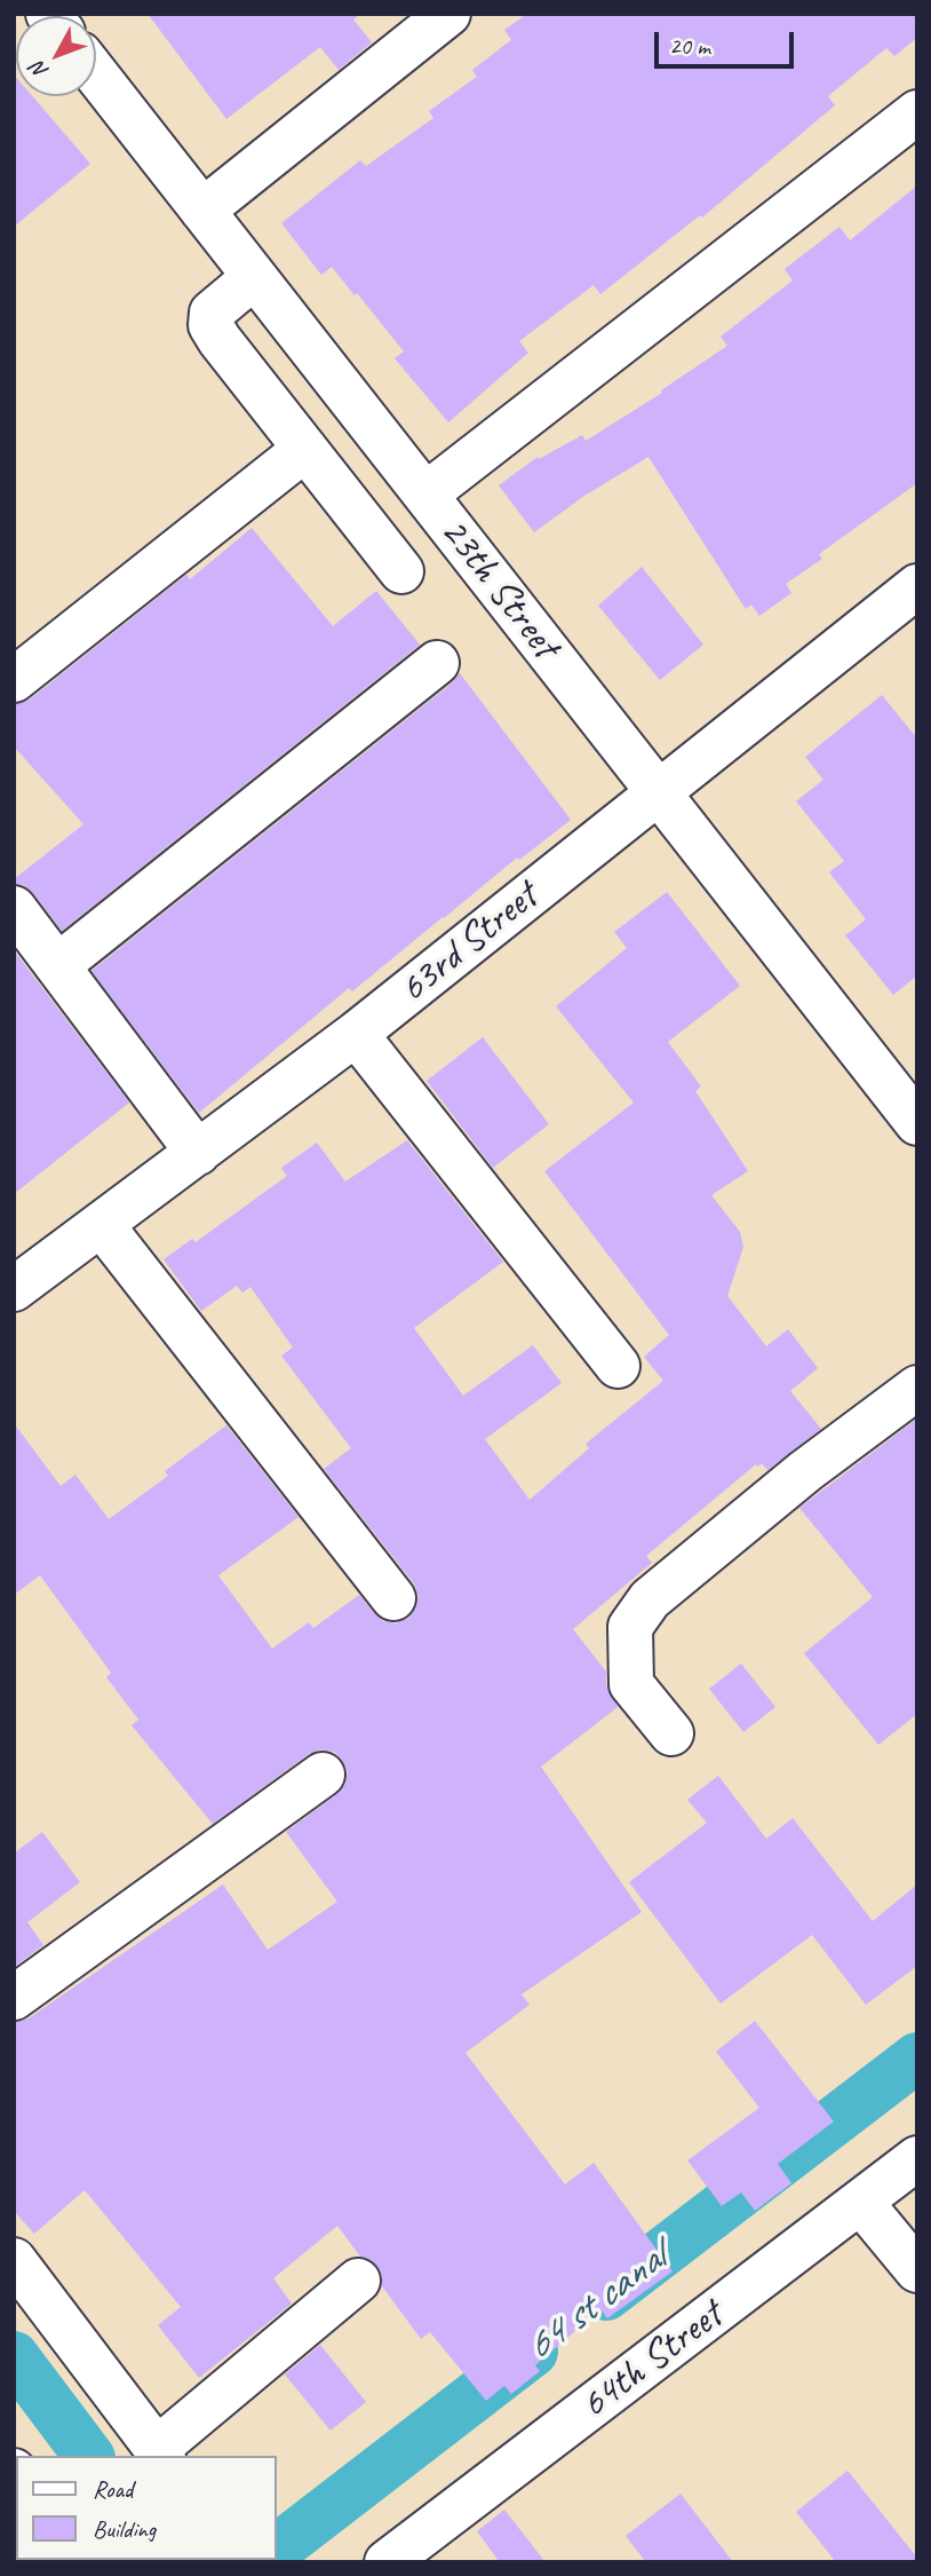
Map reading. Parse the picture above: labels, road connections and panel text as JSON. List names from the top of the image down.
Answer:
{
  "streets": {
    "street": ["23th Street", "63rd Street", "64th Street"]
  },
  "crossings": [
    ["23th Street", "63rd Street"]
  ],
  "water": ["64 st canal"],
  "legend": ["Road", "Building"],
  "scale_bar": "20 m",
  "north": "bottom left"
}
